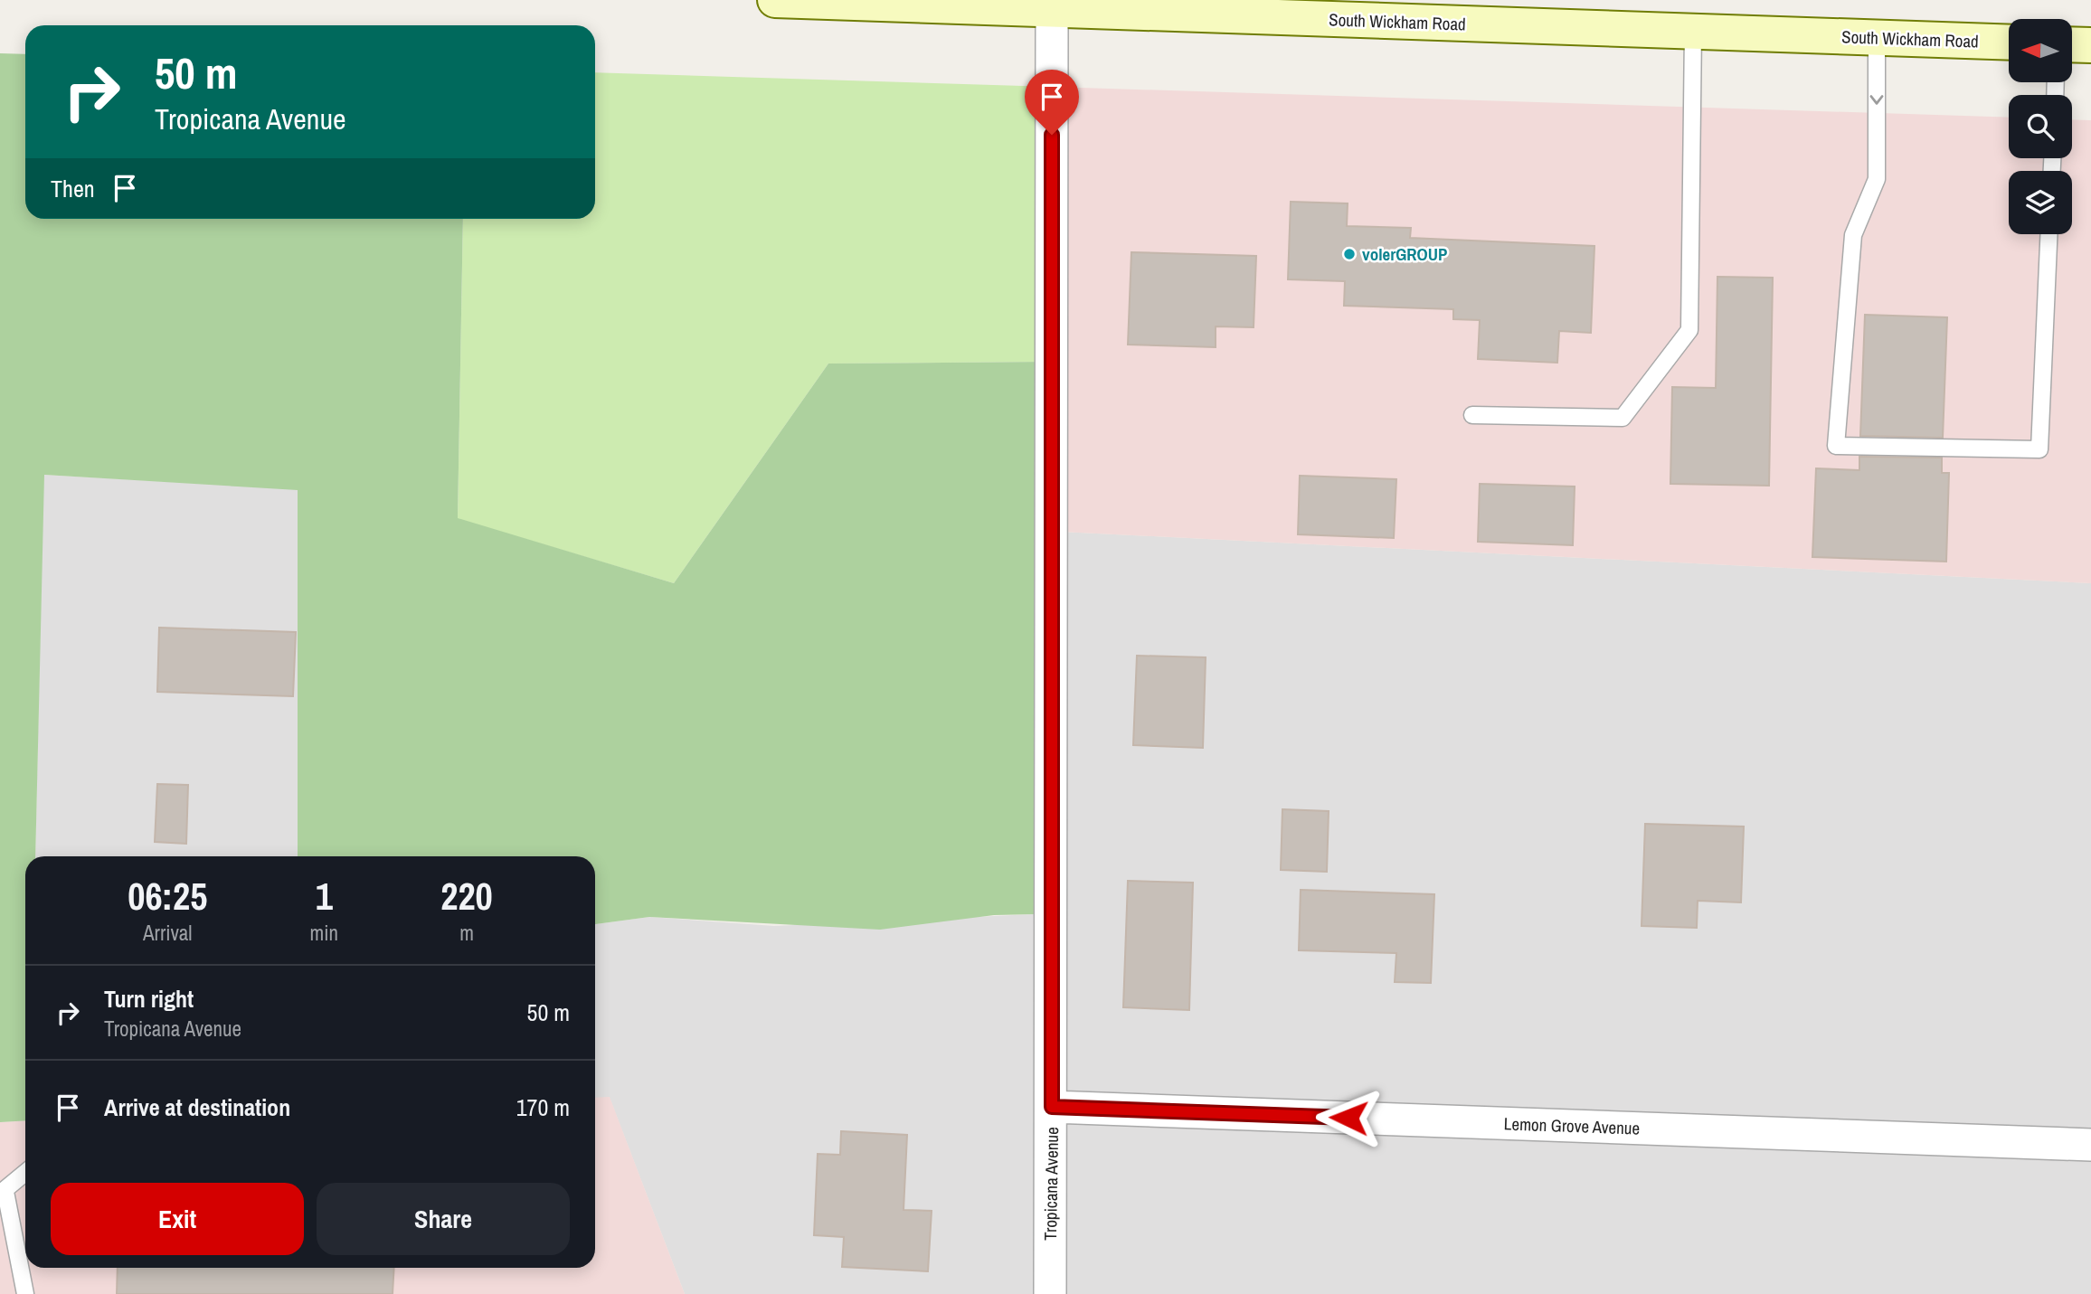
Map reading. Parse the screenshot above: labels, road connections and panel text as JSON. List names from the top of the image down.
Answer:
{
  "streets": {
    "main road": ["South Wickham Road"],
    "street": ["Lemon Grove Avenue", "Tropicana Avenue"]
  },
  "crossings": [
    ["South Wickham Road", "Tropicana Avenue"],
    ["Lemon Grove Avenue", "Tropicana Avenue"]
  ],
  "places": ["volerGROUP"],
  "north": "left",
  "page": {
    "turn": ["50 m", "Tropicana Avenue"],
    "then": "Then",
    "eta": [
      "06:25",
      "Arrival",
      "1",
      "min",
      "220",
      "m"
    ],
    "list": [
      {
        "name": "Turn right",
        "note": "Tropicana Avenue",
        "value": "50 m"
      },
      {
        "name": "Arrive at destination",
        "value": "170 m"
      }
    ],
    "buttons": ["Exit", "Share"]
  }
}
